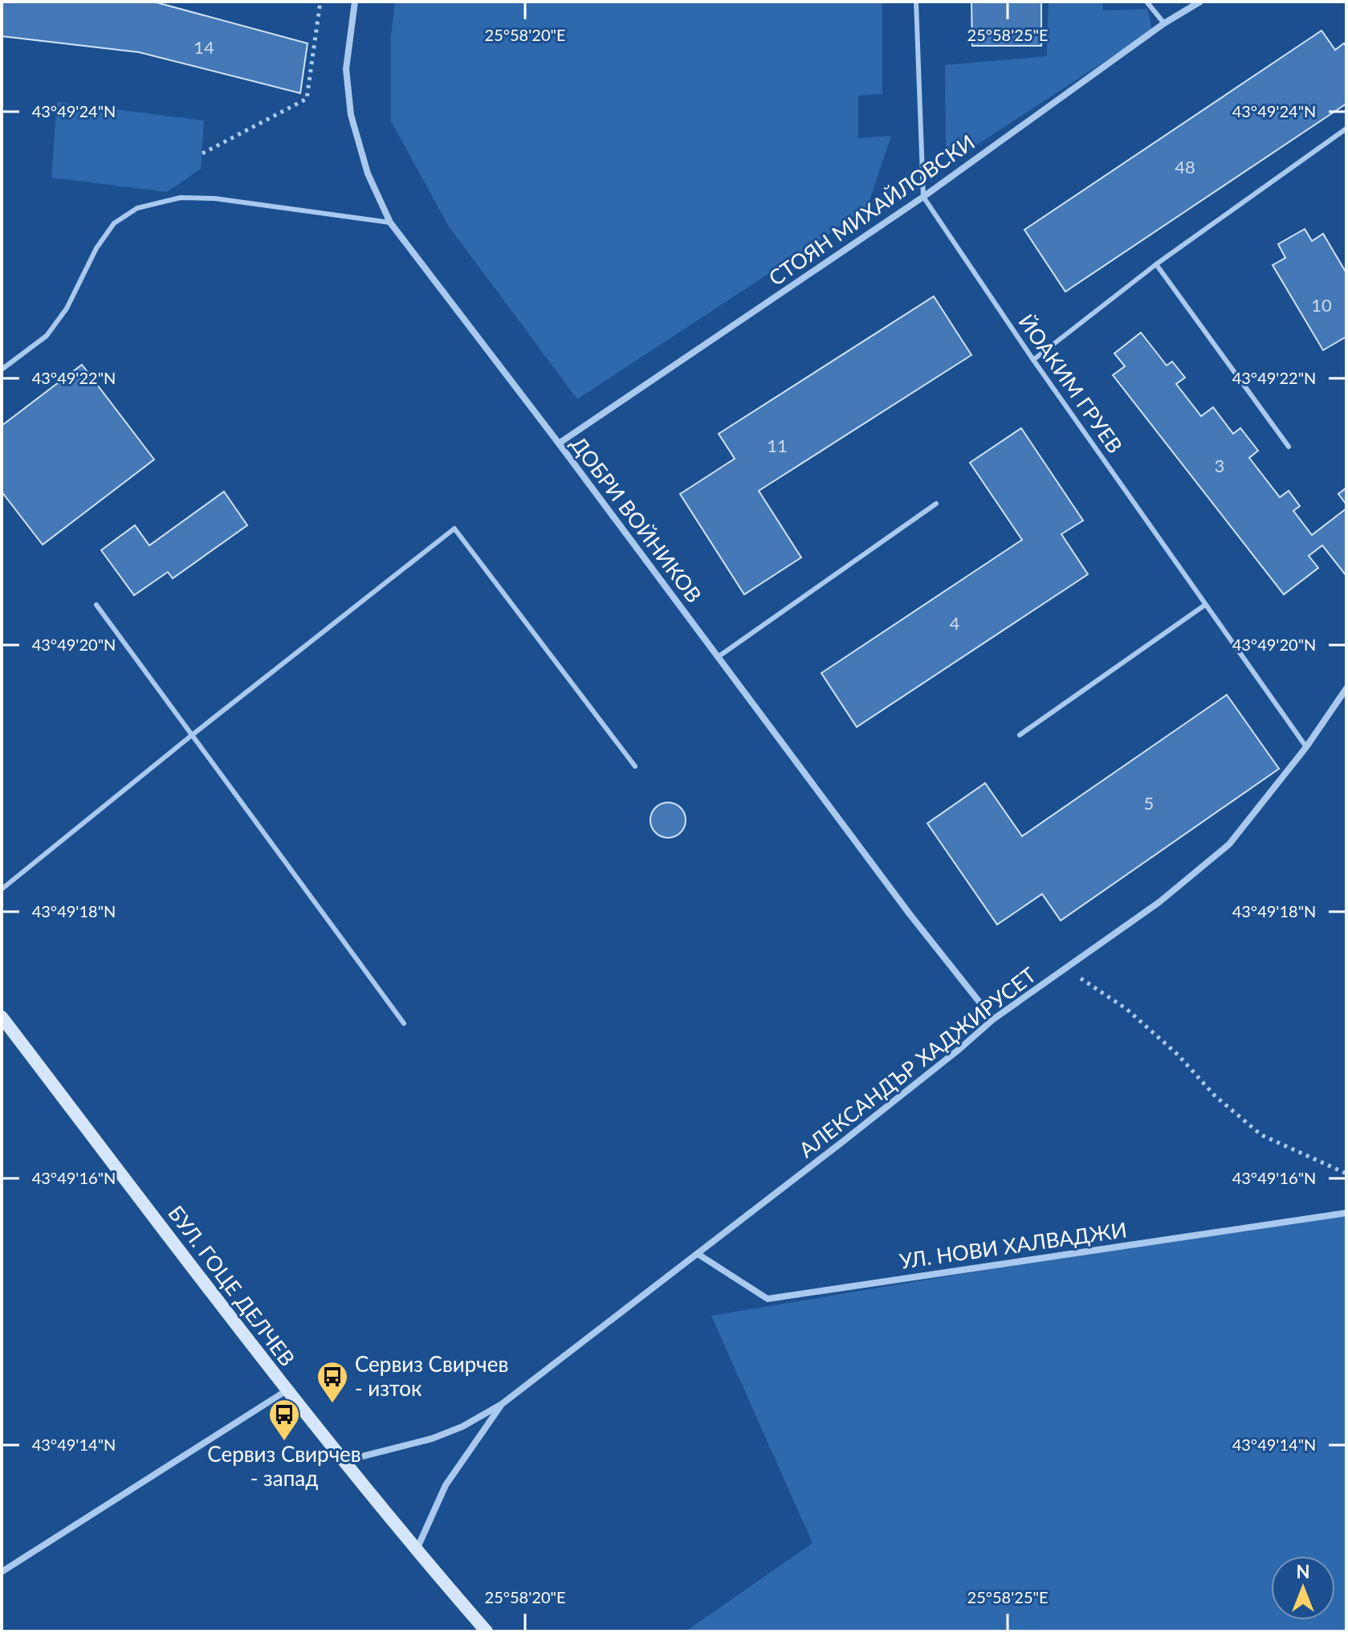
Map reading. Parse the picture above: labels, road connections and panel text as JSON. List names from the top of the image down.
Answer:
{
  "streets": {
    "main road": ["БУЛ. ГОЦЕ ДЕЛЧЕВ"],
    "street": [
      "СТОЯН МИХАЙЛОВСКИ",
      "ДОБРИ ВОЙНИКОВ",
      "АЛЕКСАНДЪР ХАДЖИРУСЕТ",
      "УЛ. НОВИ ХАЛВАДЖИ"
    ],
    "lane": ["ЙОАКИМ ГРУЕВ"]
  },
  "crossings": [
    ["СТОЯН МИХАЙЛОВСКИ", "ЙОАКИМ ГРУЕВ"],
    ["СТОЯН МИХАЙЛОВСКИ", "ДОБРИ ВОЙНИКОВ"],
    ["ЙОАКИМ ГРУЕВ", "АЛЕКСАНДЪР ХАДЖИРУСЕТ"],
    ["ДОБРИ ВОЙНИКОВ", "АЛЕКСАНДЪР ХАДЖИРУСЕТ"],
    ["АЛЕКСАНДЪР ХАДЖИРУСЕТ", "УЛ. НОВИ ХАЛВАДЖИ"]
  ],
  "places": {
    "bus stop": ["Сервиз Свирчев - изток", "Сервиз Свирчев - запад"]
  },
  "house_numbers": [
    "14",
    "48",
    "10",
    "11",
    "3",
    "4",
    "5"
  ],
  "north": "top",
  "coordinates": [
    "25°58'20\"E",
    "25°58'25\"E",
    "43°49'24\"N",
    "43°49'22\"N",
    "43°49'20\"N",
    "43°49'18\"N",
    "43°49'16\"N",
    "43°49'14\"N"
  ]
}
